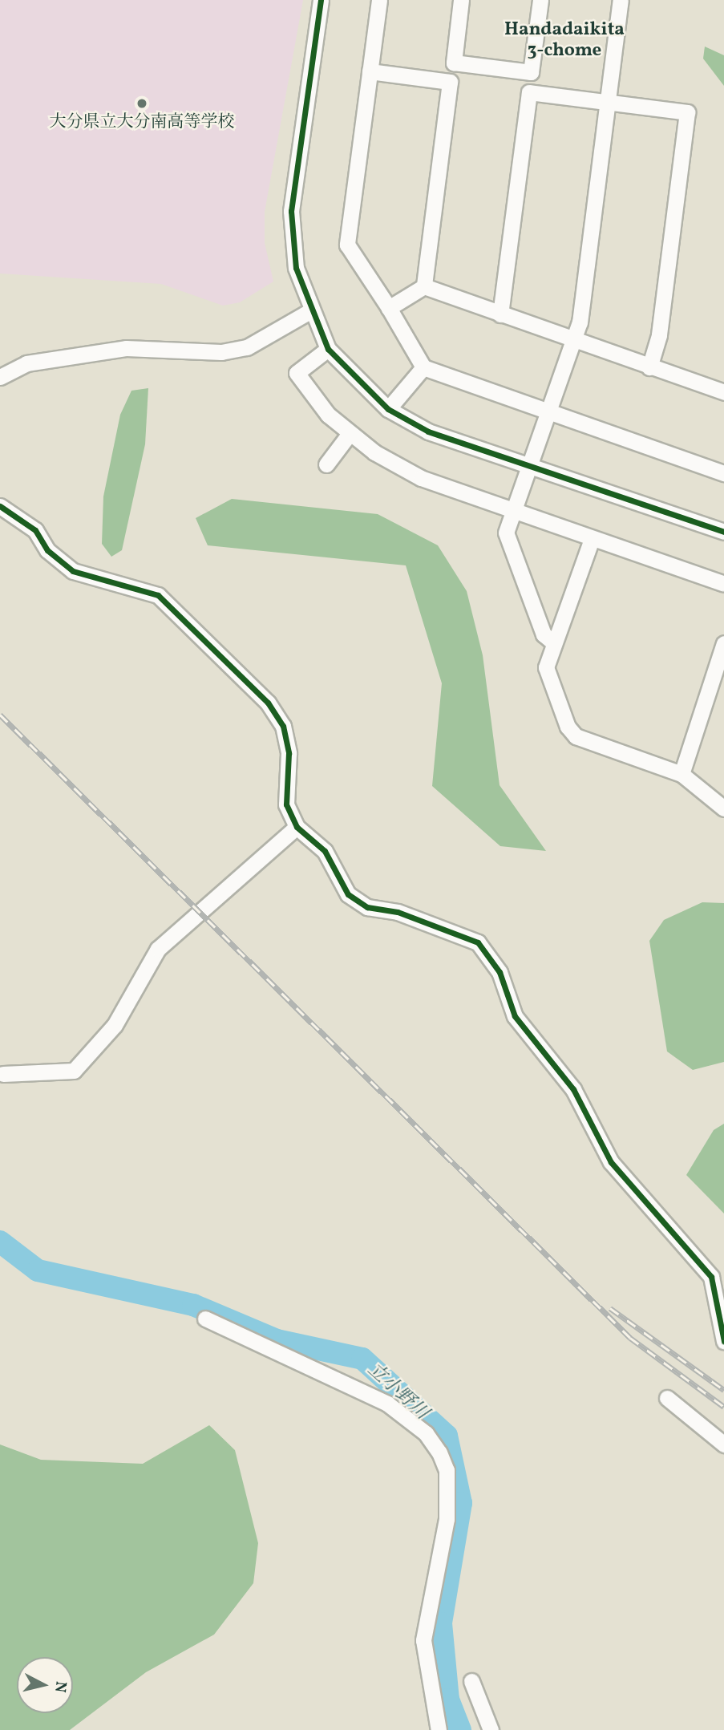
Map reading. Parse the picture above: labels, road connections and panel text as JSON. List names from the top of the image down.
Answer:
{
  "districts": ["Handadaikita 3-chome"],
  "water": ["立小野川"],
  "places": ["大分県立大分南高等学校"],
  "north": "right"
}
